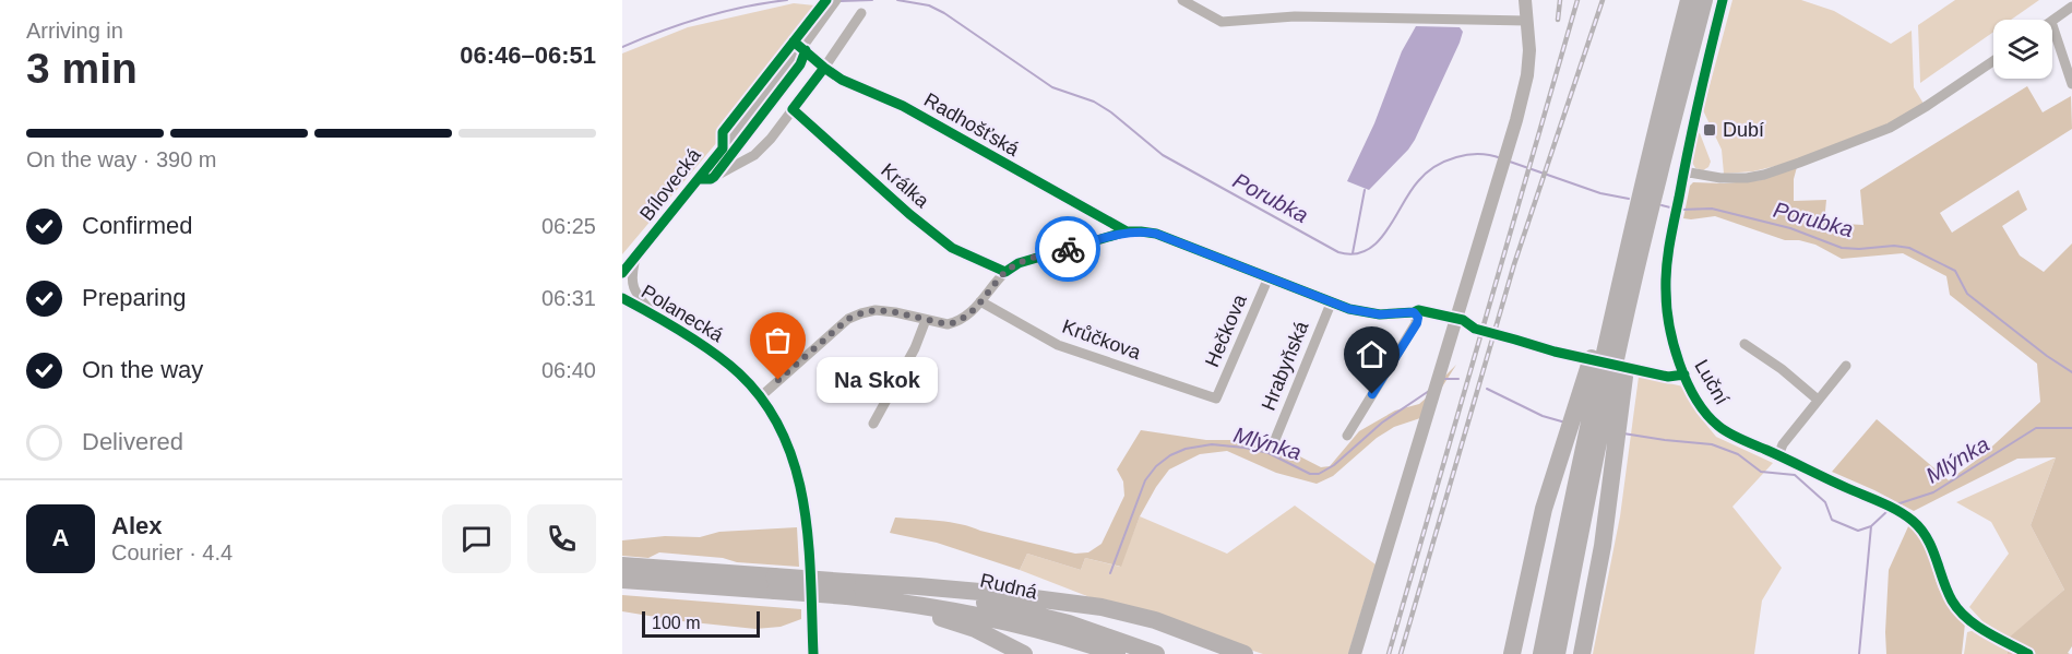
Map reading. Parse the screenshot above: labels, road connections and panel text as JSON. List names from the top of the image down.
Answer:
{
  "streets": {
    "highway": ["Rudná"],
    "street": [
      "Radhošťská",
      "Bílovecká",
      "Králka",
      "Polanecká",
      "Hečkova",
      "Krůčkova",
      "Hrabyňská",
      "Luční"
    ]
  },
  "crossings": [
    ["Radhošťská", "Bílovecká"],
    ["Hečkova", "Krůčkova"]
  ],
  "water": ["Porubka", "Mlýnka"],
  "places": {
    "transit": ["Dubí"],
    "other": ["Na Skok"]
  },
  "scale_bar": "100 m",
  "page": {
    "heading": ["3 min", "Arriving in", "06:46–06:51"],
    "panel": ["Alex", "Courier · 4.4"],
    "bar": "On the way · 390 m",
    "list": [
      ["Confirmed", "06:25"],
      ["Preparing", "06:31"],
      ["On the way", "06:40"],
      "Delivered"
    ],
    "bubble": "Na Skok",
    "round": "A",
    "scale": "100 m"
  }
}
